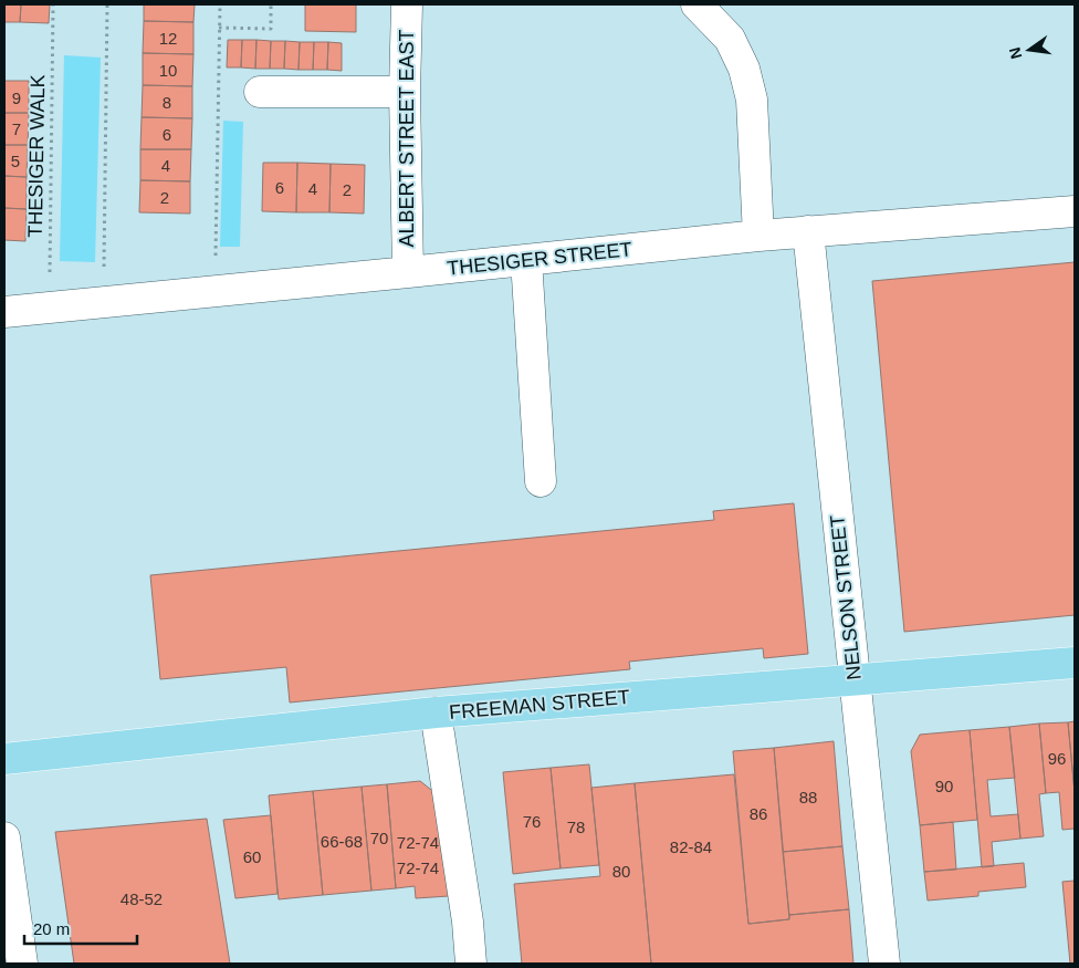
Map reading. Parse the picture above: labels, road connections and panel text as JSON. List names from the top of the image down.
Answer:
{
  "streets": {
    "main road": ["FREEMAN STREET"],
    "street": ["ALBERT STREET EAST", "THESIGER STREET", "NELSON STREET"],
    "path": ["THESIGER WALK"]
  },
  "crossings": [
    ["ALBERT STREET EAST", "THESIGER STREET"],
    ["THESIGER WALK", "THESIGER STREET"],
    ["THESIGER STREET", "NELSON STREET"],
    ["NELSON STREET", "FREEMAN STREET"]
  ],
  "house_numbers": [
    "12",
    "10",
    "9",
    "8",
    "7",
    "6",
    "5",
    "4",
    "6",
    "4",
    "2",
    "2",
    "96",
    "90",
    "88",
    "86",
    "76",
    "78",
    "70",
    "66-68",
    "72-74",
    "82-84",
    "60",
    "72-74",
    "80",
    "48-52"
  ],
  "scale_bar": "20 m",
  "north": "left"
}
